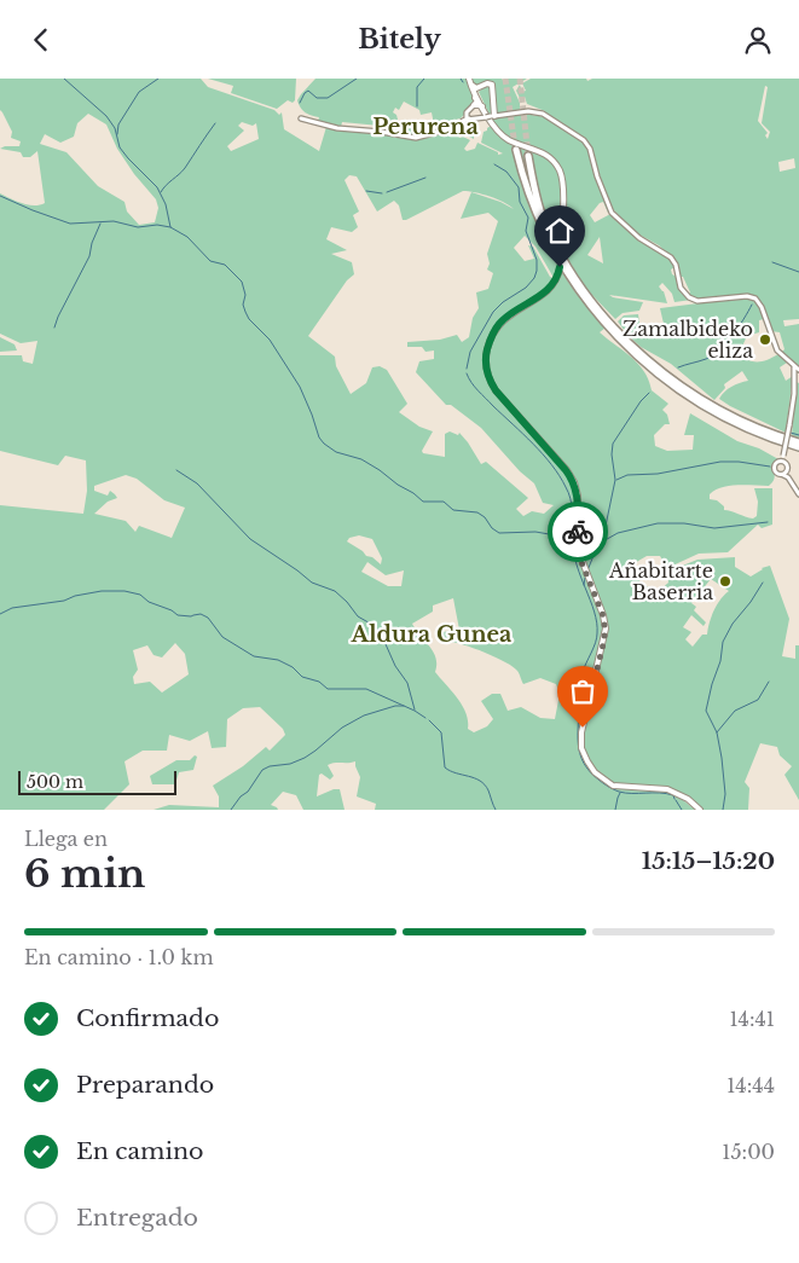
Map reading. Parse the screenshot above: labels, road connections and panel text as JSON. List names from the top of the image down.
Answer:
{
  "districts": ["Perurena", "Aldura Gunea"],
  "places": ["Zamalbideko eliza", "Añabitarte Baserria"],
  "scale_bar": "500 m",
  "page": {
    "header": "Bitely",
    "scale": "500 m",
    "heading": ["6 min", "Llega en", "15:15–15:20"],
    "bar": "En camino · 1.0 km",
    "list": [
      ["Confirmado", "14:41"],
      ["Preparando", "14:44"],
      ["En camino", "15:00"],
      "Entregado"
    ]
  }
}
